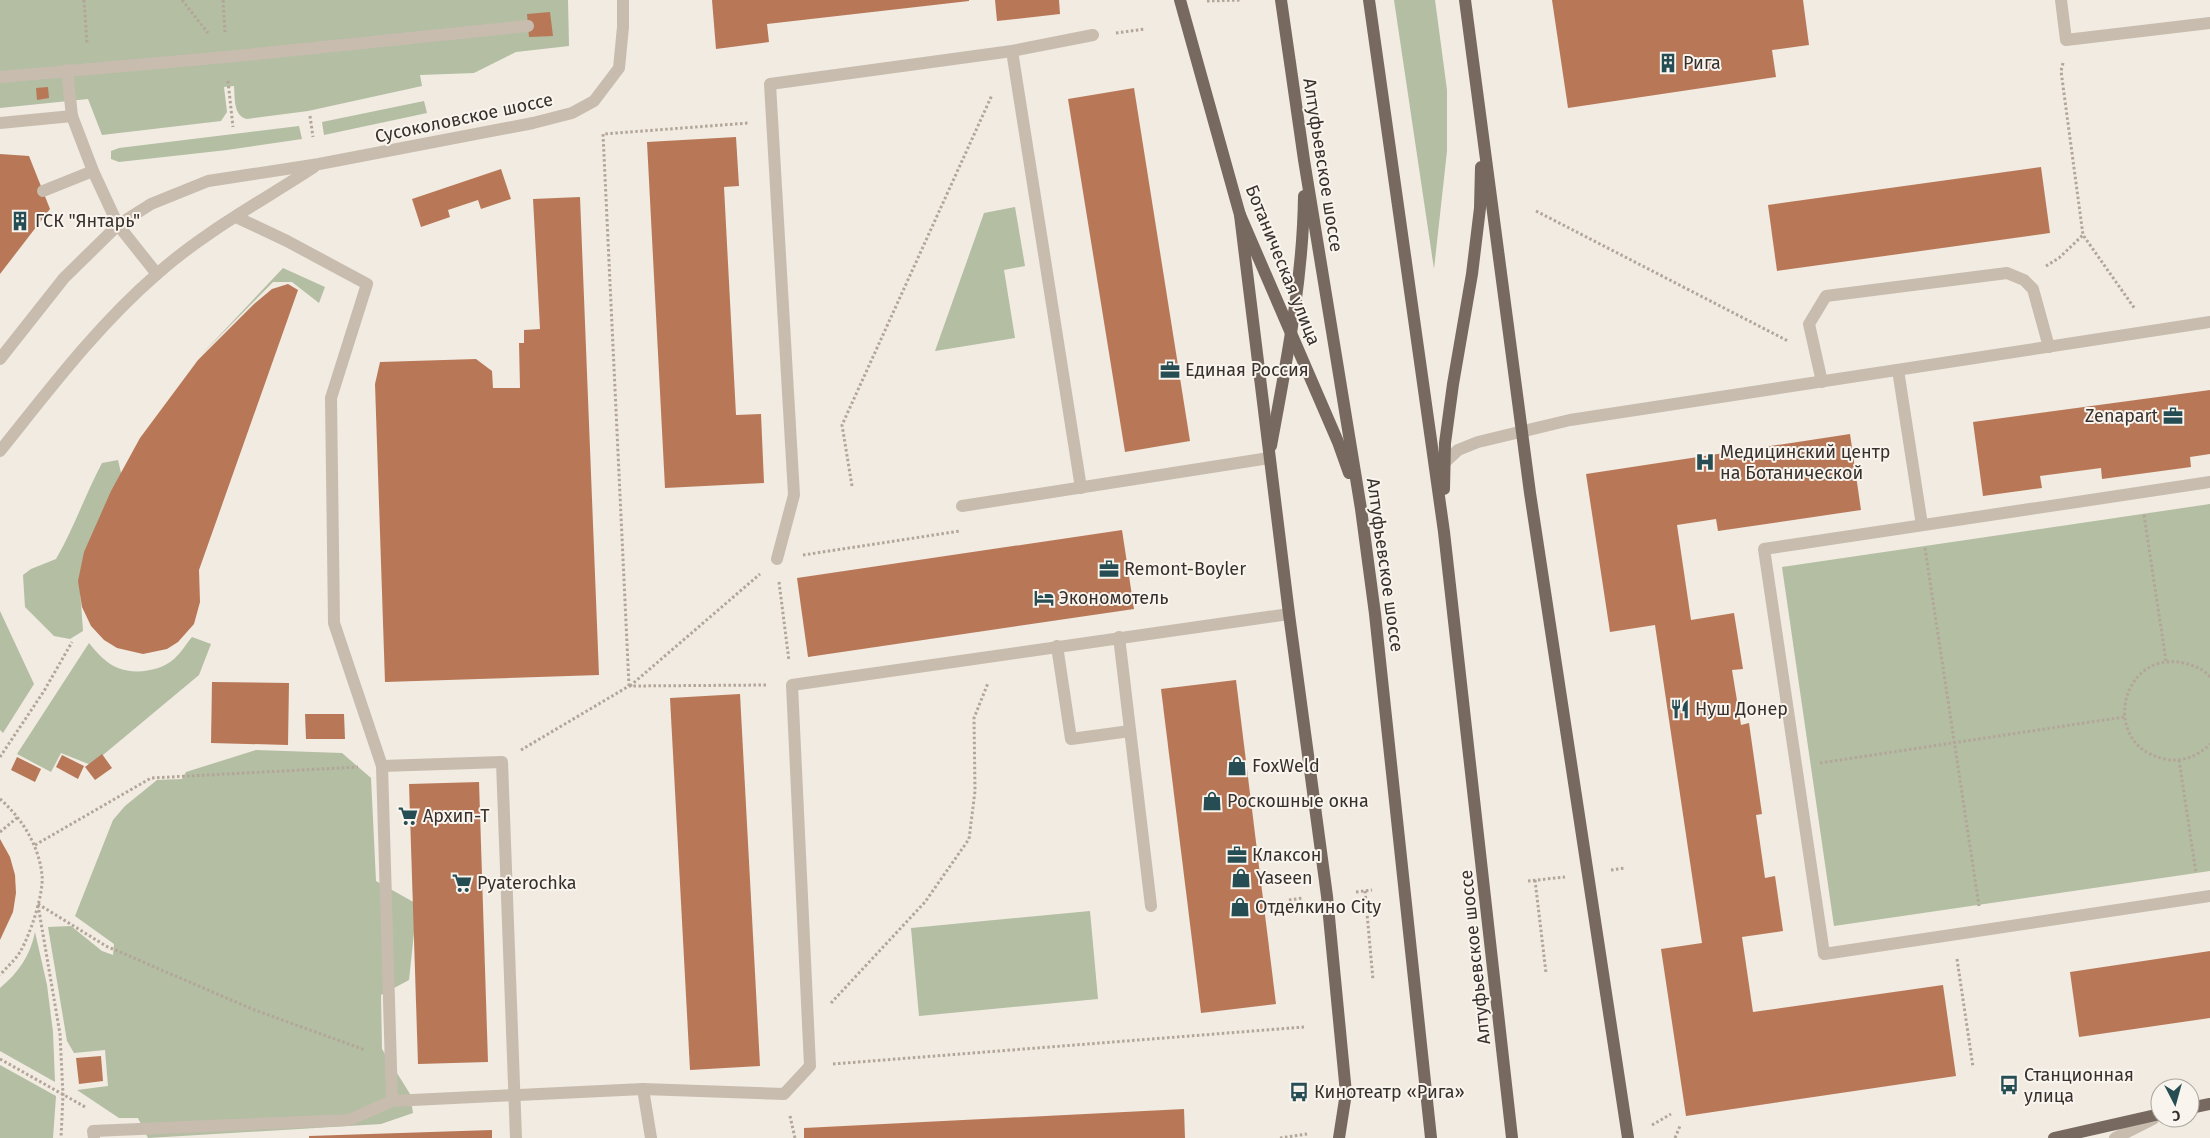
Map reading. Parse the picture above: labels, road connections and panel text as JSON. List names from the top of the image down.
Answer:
{
  "streets": {
    "main road": ["Алтуфьевское шоссе", "Ботаническая улица"],
    "street": ["Сусоколовское шоссе"]
  },
  "crossings": [
    ["Алтуфьевское шоссе", "Ботаническая улица"]
  ],
  "places": {
    "building": ["Рига", "ГСК \"Янтарь\""],
    "office": [
      "Единая Россия",
      "Zenapart",
      "Remont-Boyler",
      "Клаксон"
    ],
    "hospital": ["Медицинский центр на Ботанической"],
    "hotel": ["Экономотель"],
    "restaurant": ["Нуш Донер"],
    "shop": [
      "FoxWeld",
      "Роскошные окна",
      "Yaseen",
      "Отделкино City"
    ],
    "supermarket": ["Архип-Т", "Pyaterochka"],
    "bus stop": ["Станционная улица", "Кинотеатр «Рига»"]
  },
  "north": "bottom"
}
